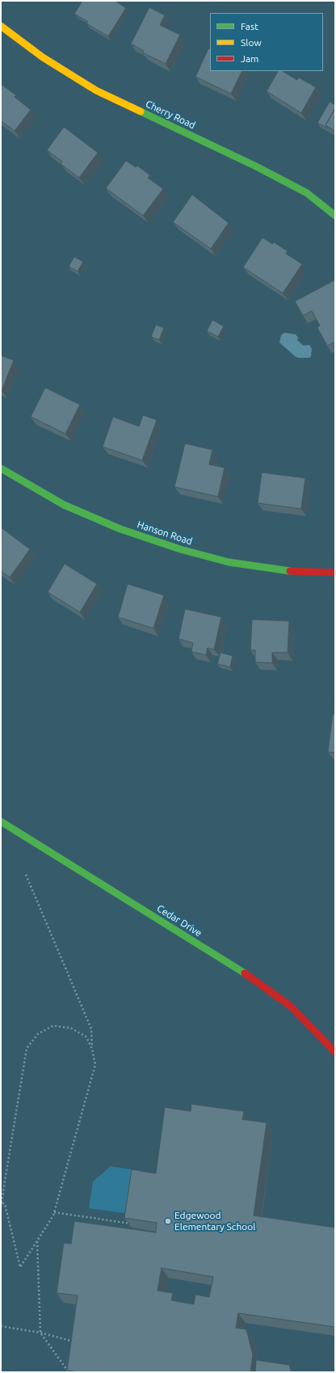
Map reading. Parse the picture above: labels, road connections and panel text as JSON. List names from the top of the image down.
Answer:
{
  "streets": {
    "street": ["Cherry Road", "Hanson Road", "Cedar Drive"]
  },
  "places": ["Edgewood Elementary School"],
  "legend": ["Fast", "Slow", "Jam"]
}
